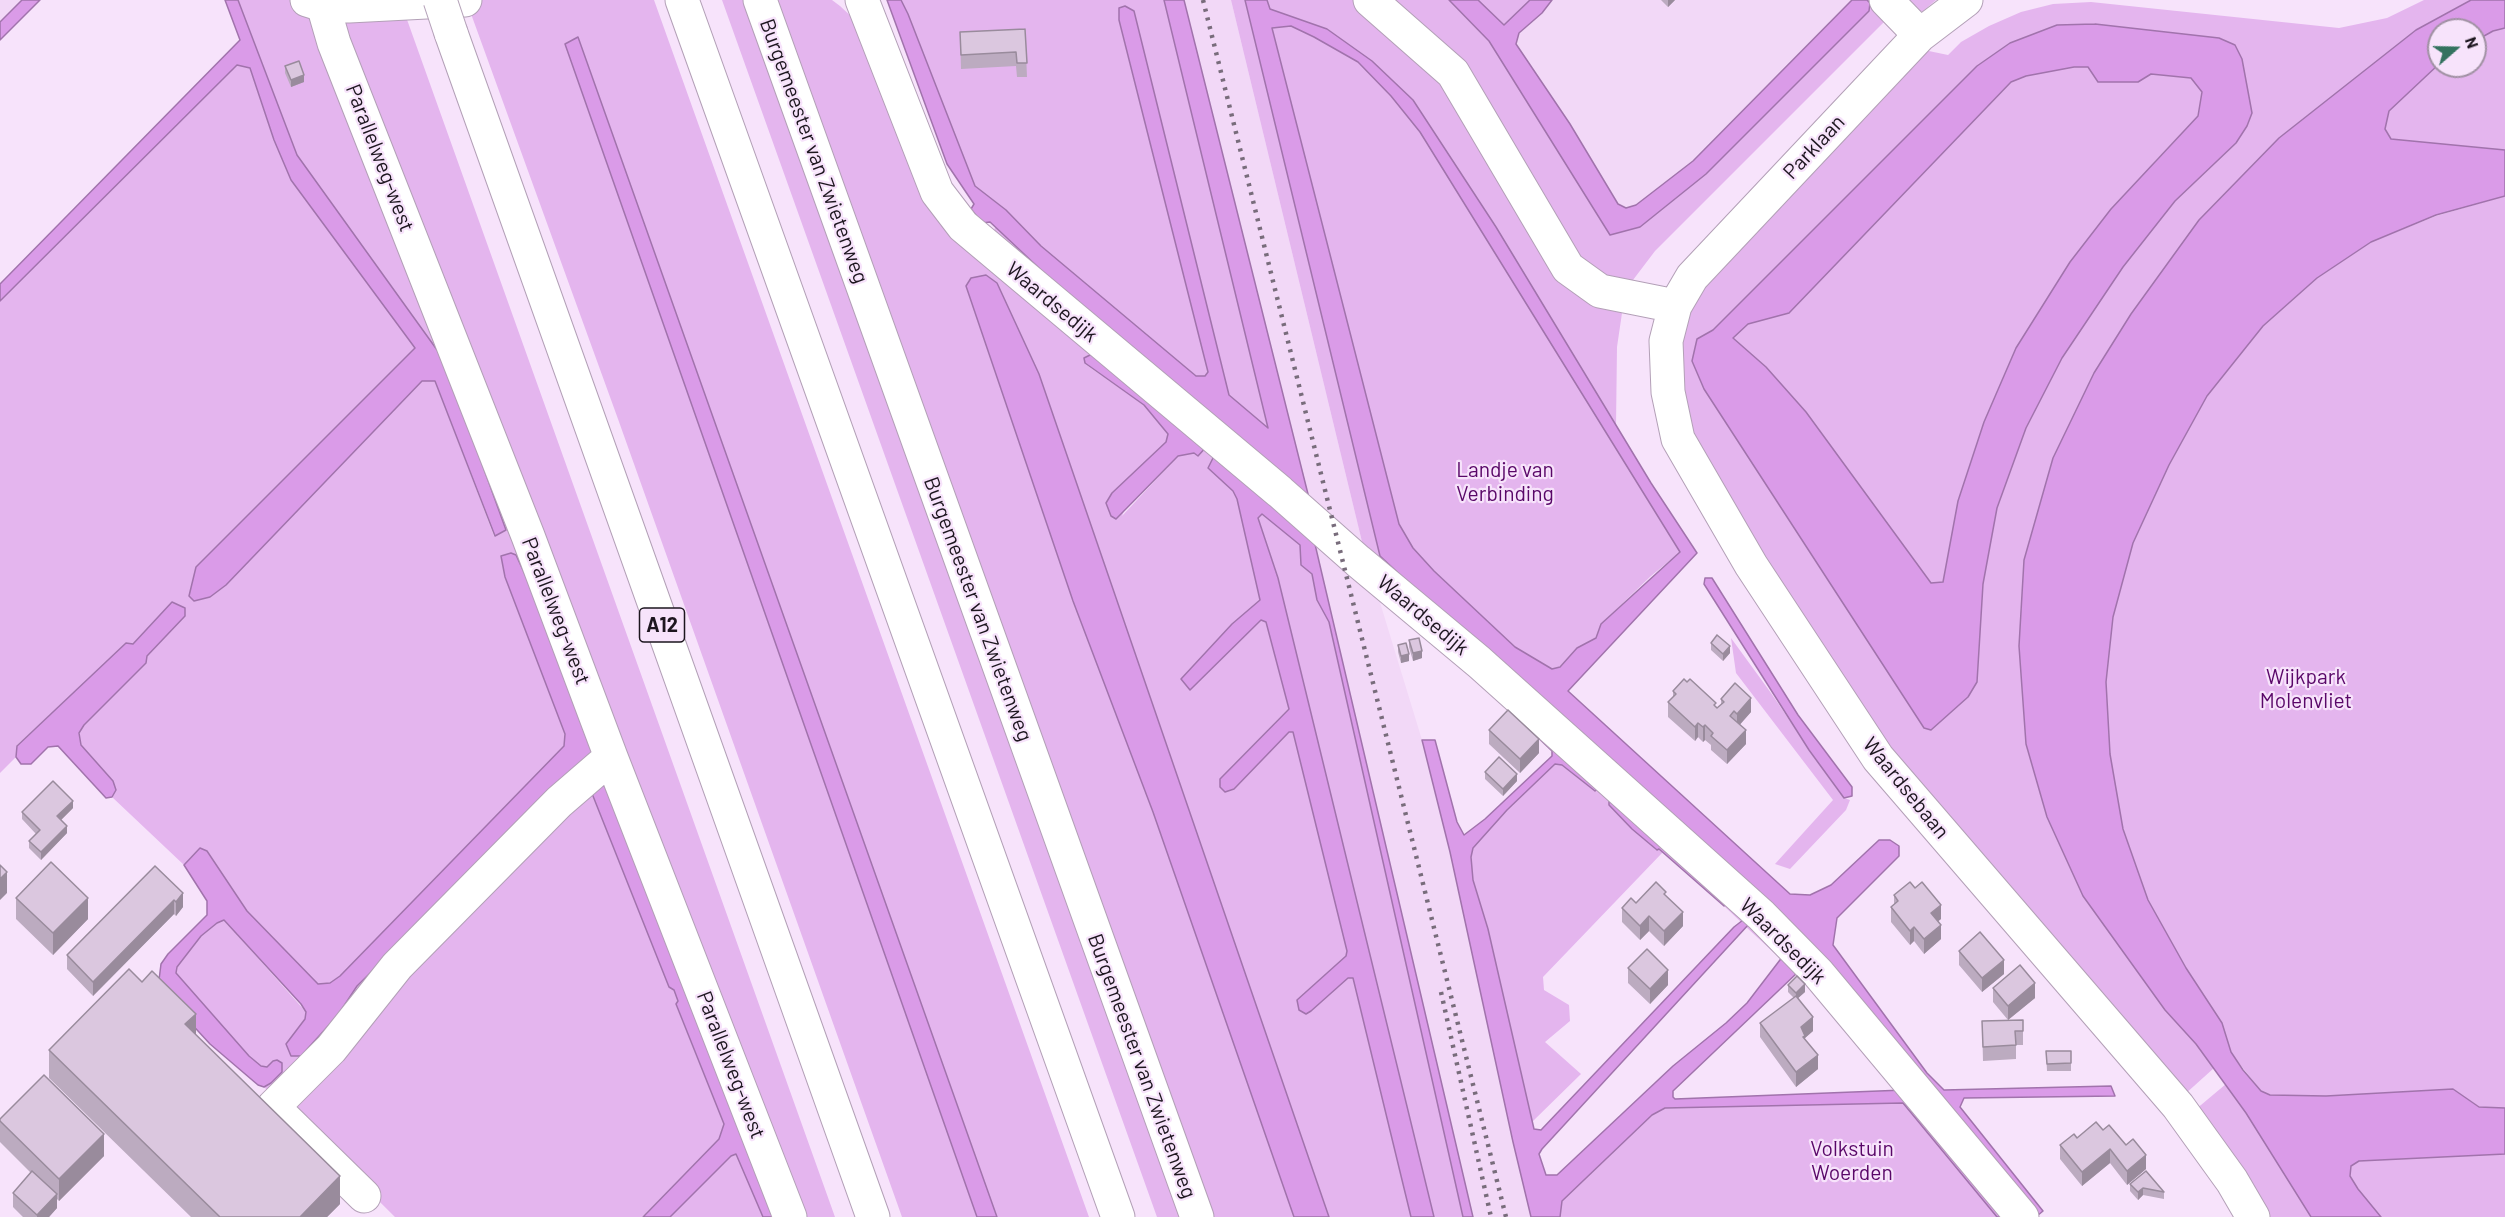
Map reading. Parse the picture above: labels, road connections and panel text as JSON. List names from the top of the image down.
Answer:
{
  "streets": {
    "main road": [
      "Parklaan",
      "Burgemeester van Zwietenweg",
      "Parallelweg-west",
      "Waardsedijk",
      "A12",
      "Waardsebaan"
    ]
  },
  "crossings": [
    ["Parklaan", "Waardsebaan"]
  ],
  "parks": ["Landje van Verbinding", "Wijkpark Molenvliet", "Volkstuin Woerden"],
  "north": "right"
}
